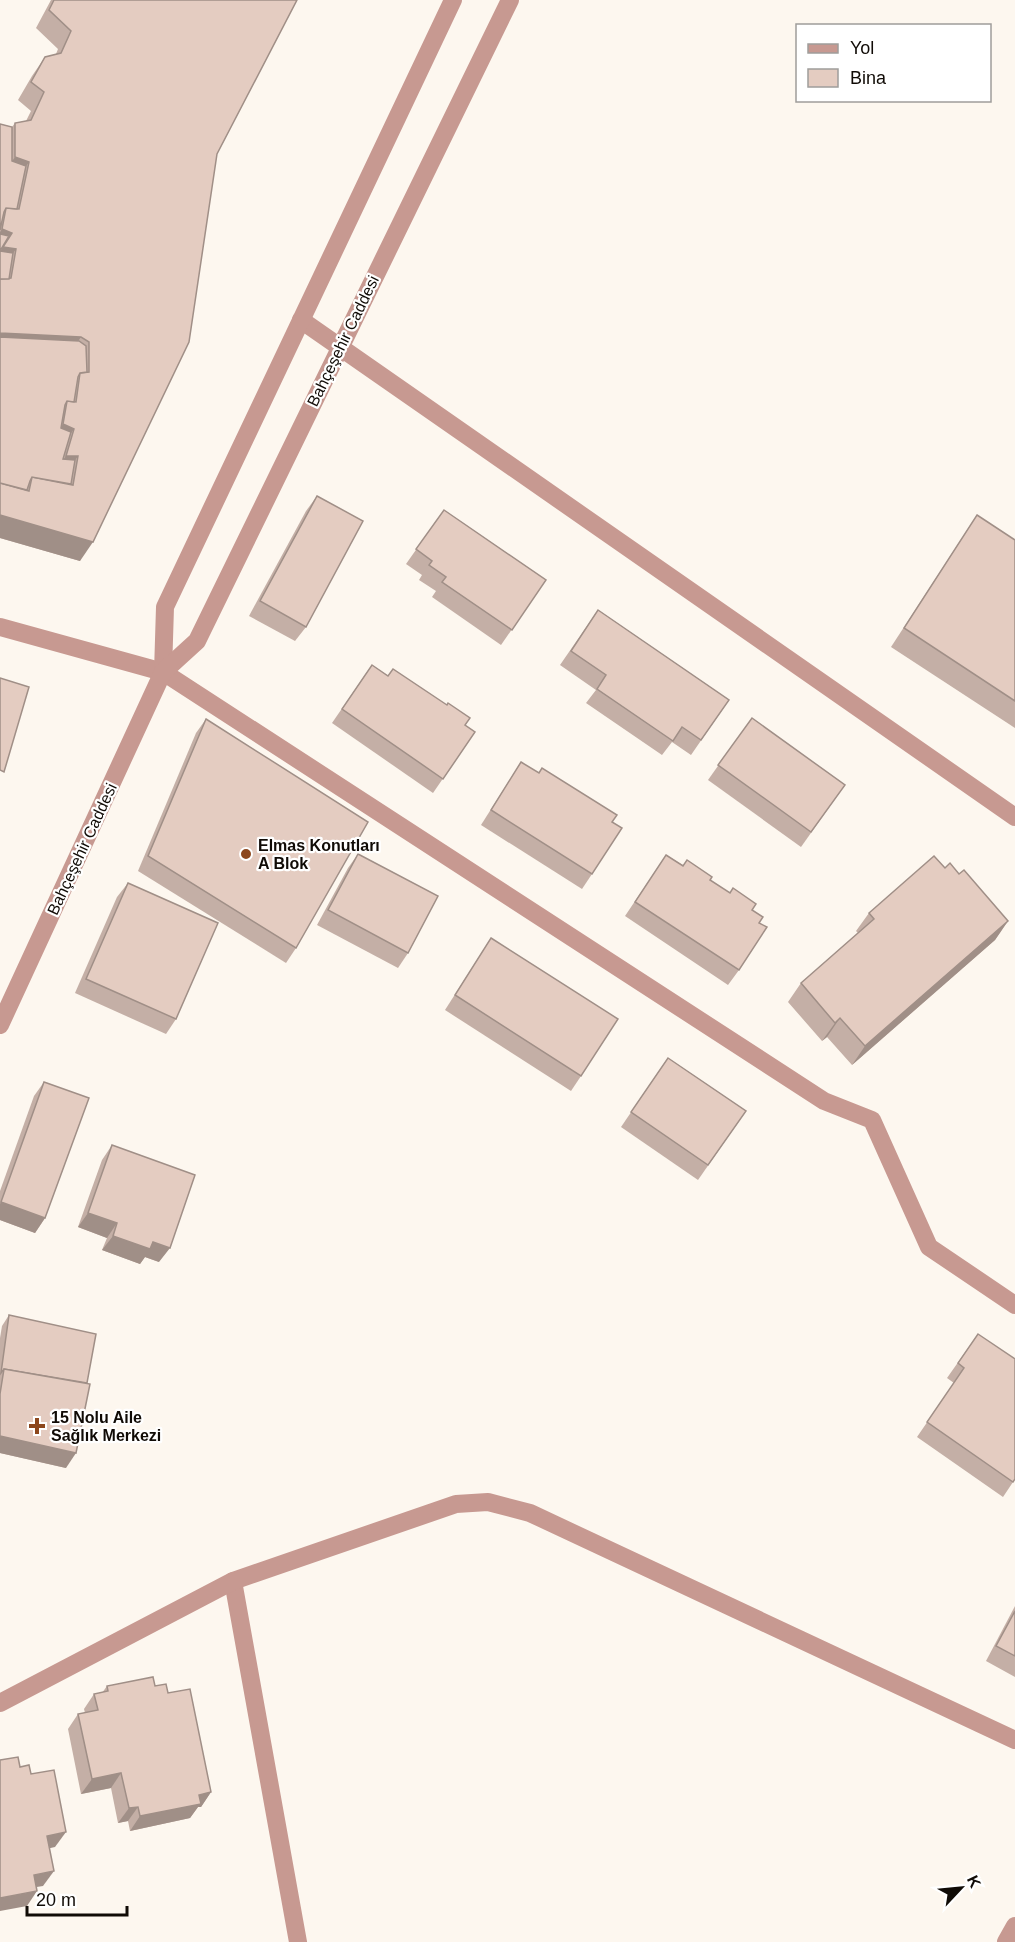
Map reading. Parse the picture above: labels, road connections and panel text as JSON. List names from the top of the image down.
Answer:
{
  "streets": {
    "street": ["Bahçeşehir Caddesi"]
  },
  "places": {
    "other": ["Elmas Konutları A Blok"],
    "health": ["15 Nolu Aile Sağlık Merkezi"]
  },
  "legend": ["Yol", "Bina"],
  "scale_bar": "20 m",
  "north": "top right"
}
